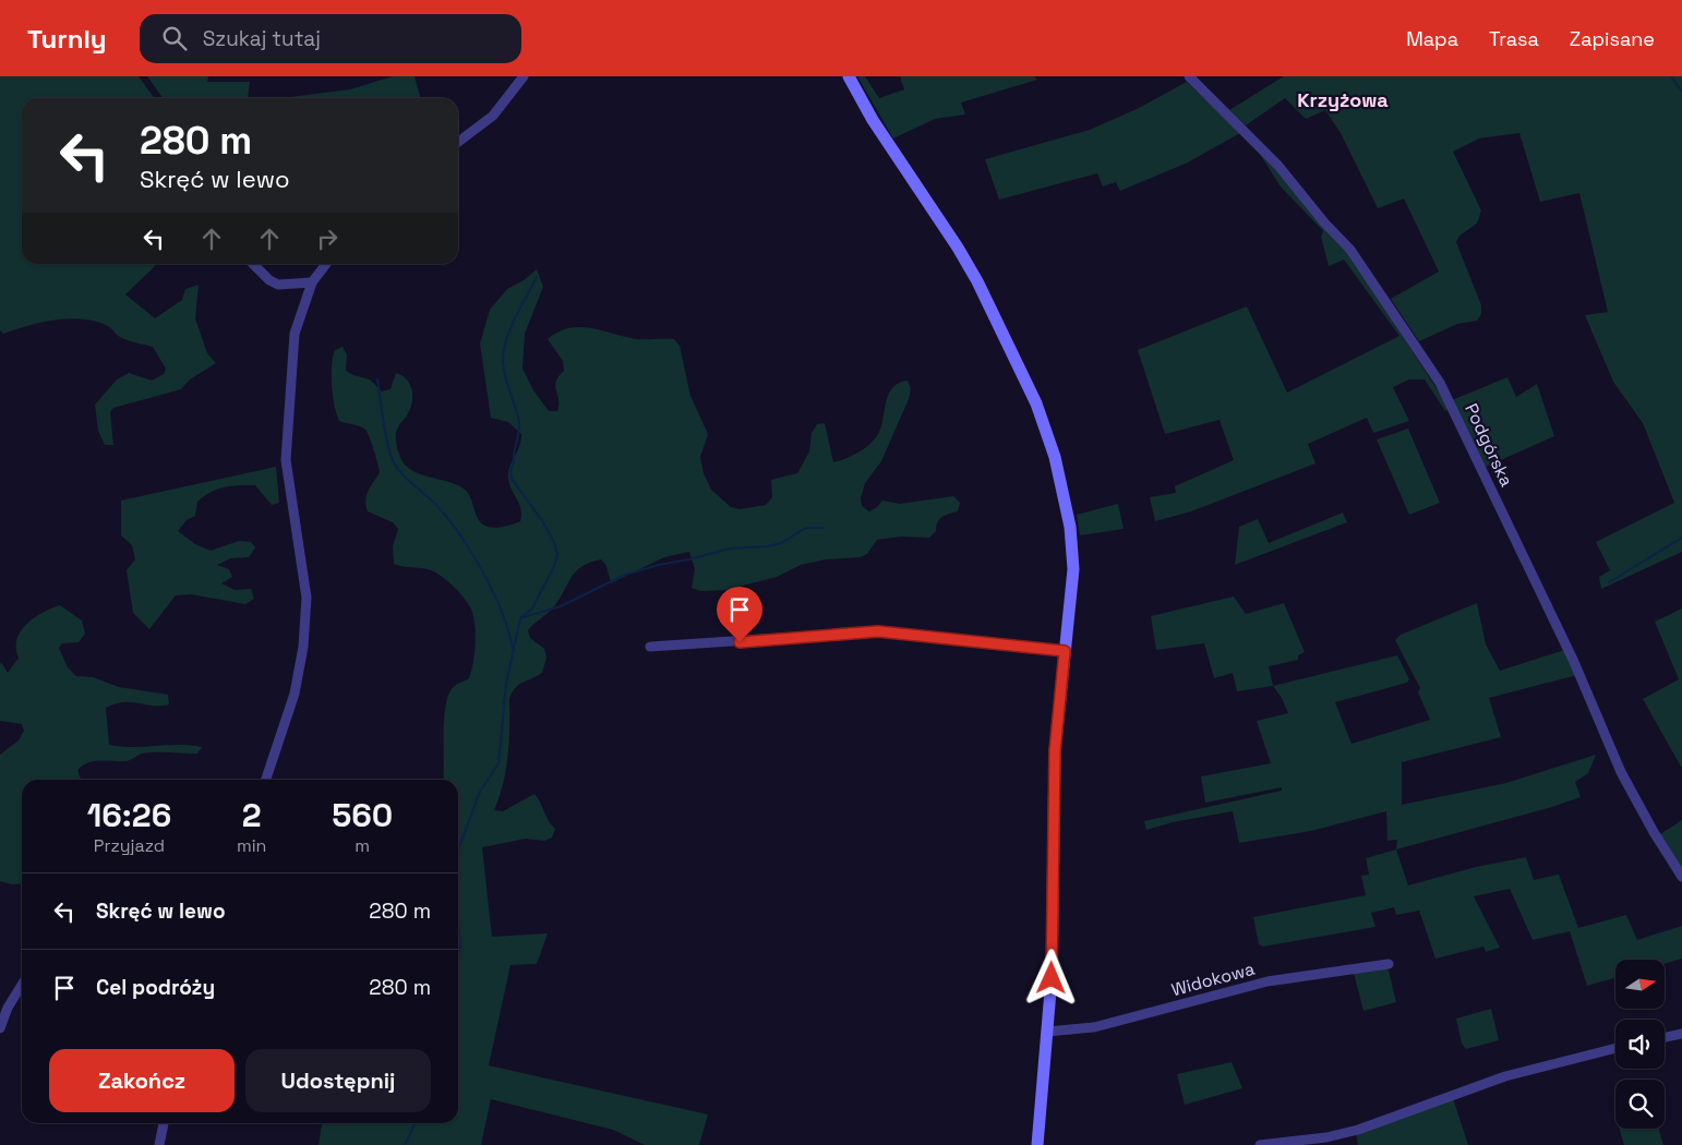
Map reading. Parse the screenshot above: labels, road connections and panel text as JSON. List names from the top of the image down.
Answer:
{
  "streets": {
    "street": ["Podgórska", "Widokowa"]
  },
  "districts": ["Krzyżowa"],
  "north": "right",
  "page": {
    "header": "Turnly",
    "search": "Szukaj tutaj",
    "nav": ["Mapa", "Trasa", "Zapisane"],
    "turn": ["280 m", "Skręć w lewo"],
    "eta": [
      "16:26",
      "Przyjazd",
      "2",
      "min",
      "560",
      "m"
    ],
    "list": [
      {
        "name": "Skręć w lewo",
        "value": "280 m"
      },
      {
        "name": "Cel podróży",
        "value": "280 m"
      }
    ],
    "buttons": ["Zakończ", "Udostępnij"]
  }
}
